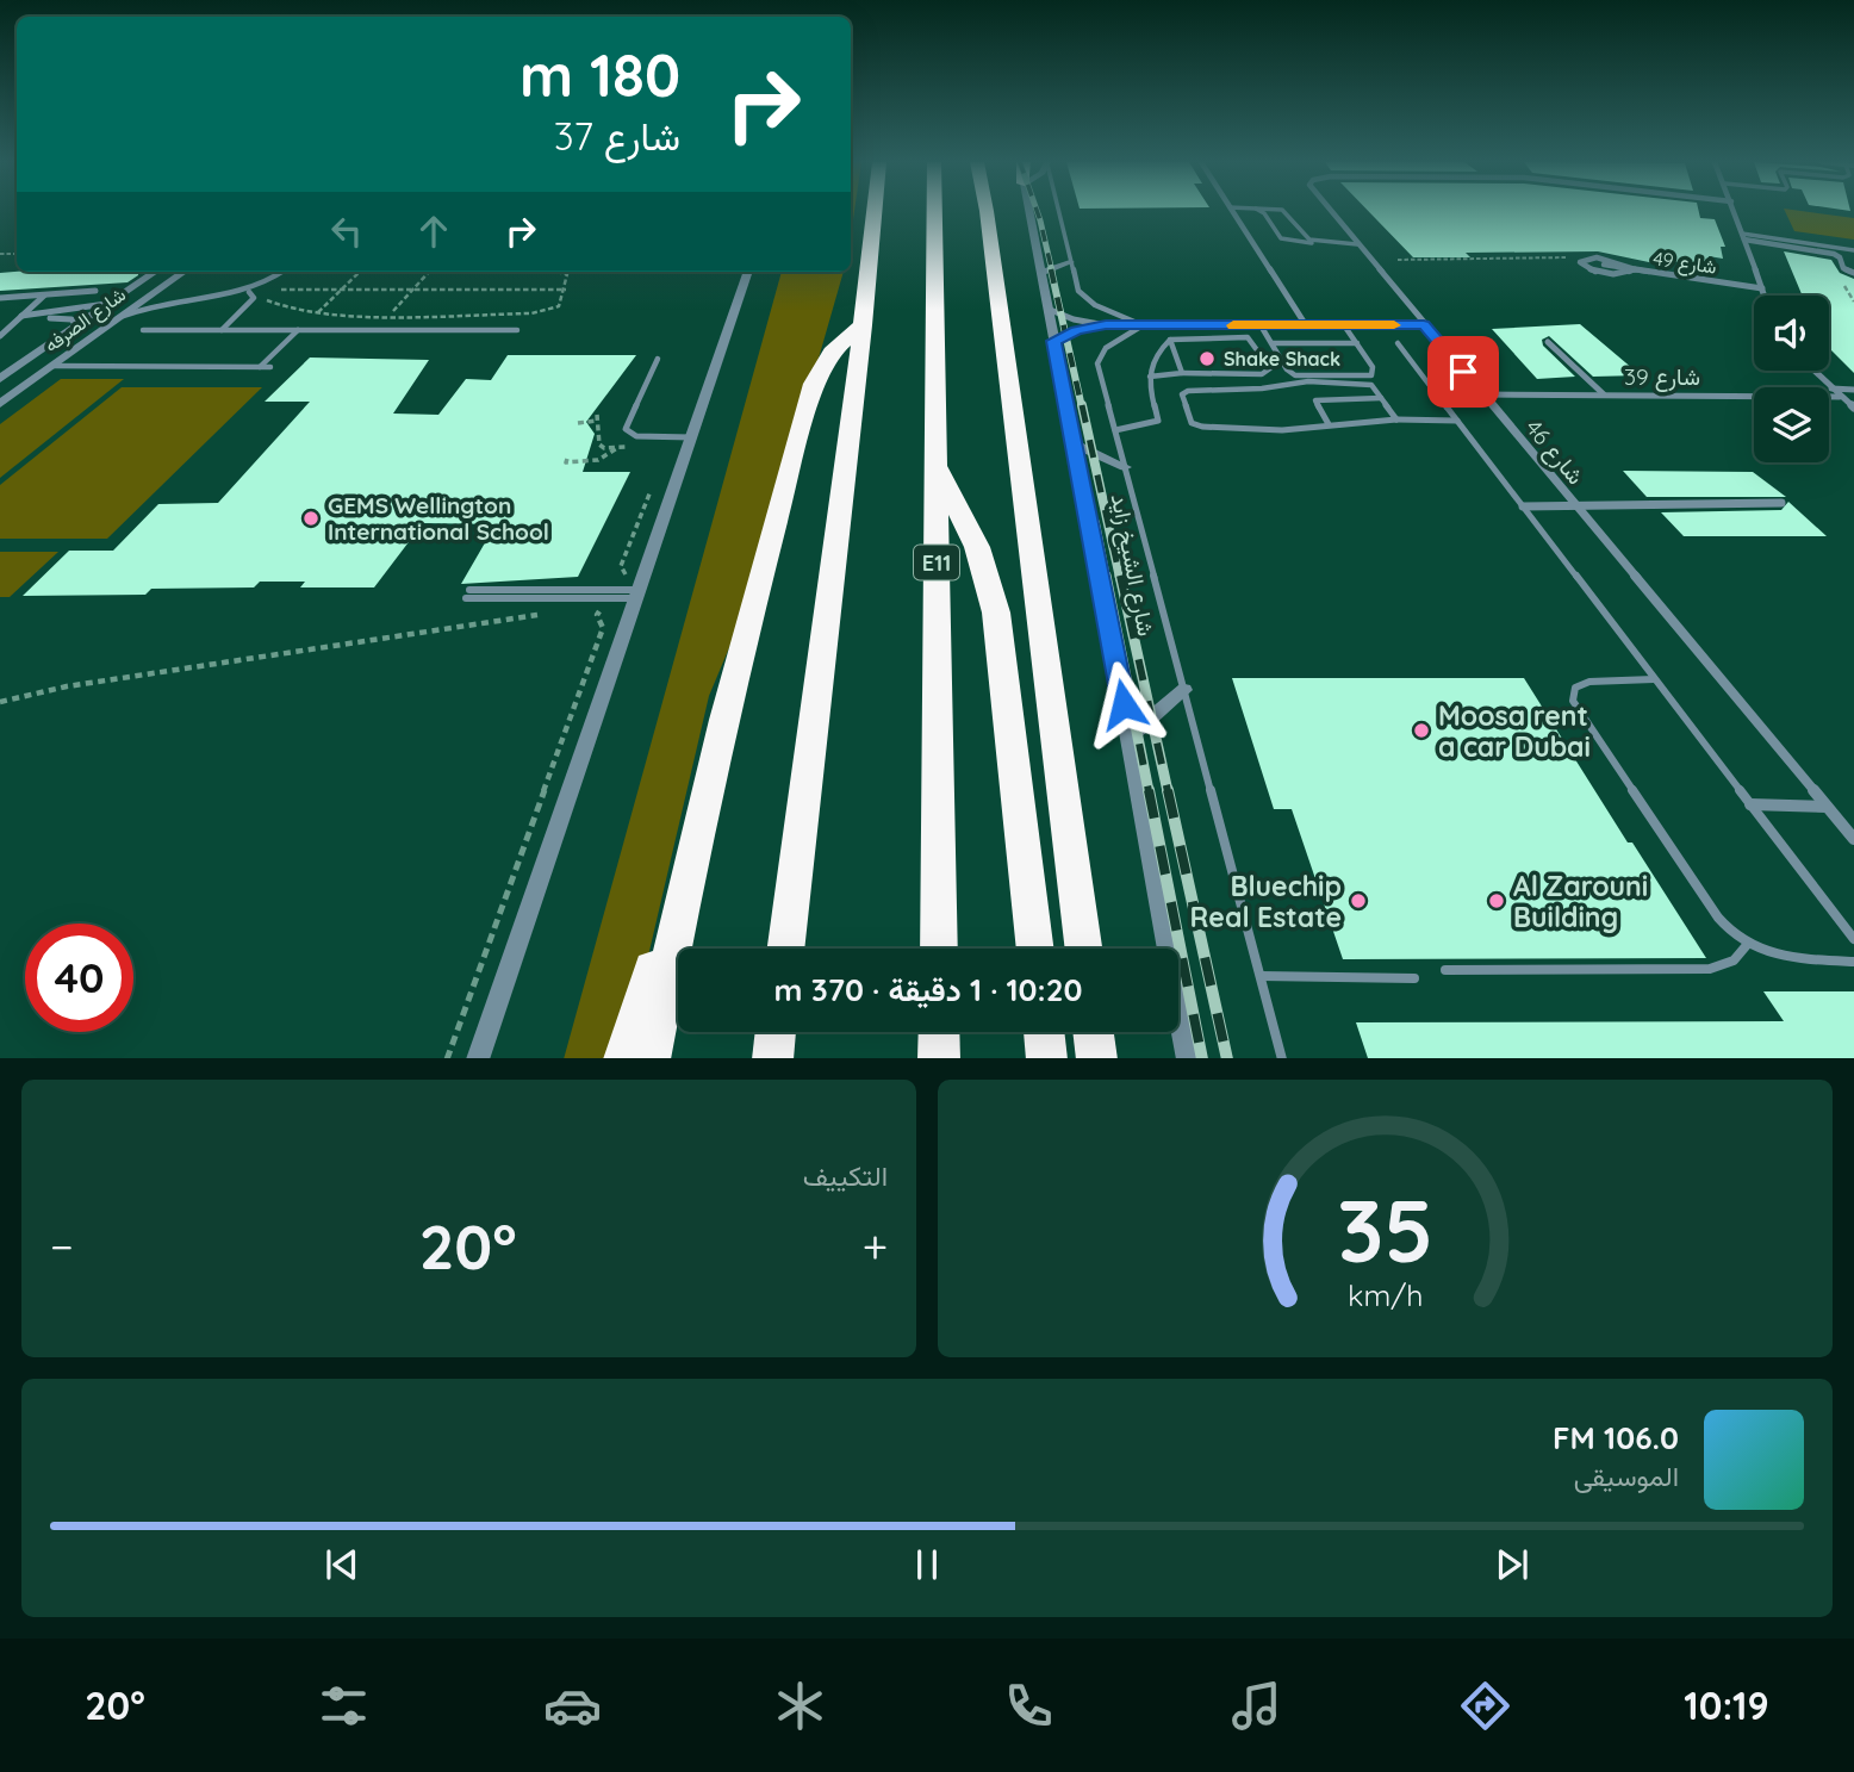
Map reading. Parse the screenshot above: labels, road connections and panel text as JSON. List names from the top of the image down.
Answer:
{
  "streets": {
    "highway": ["E11"],
    "street": [
      "شارع 49",
      "شارع الصرفه",
      "شارع 39",
      "شارع 46",
      "شارع الشيخ زايد"
    ]
  },
  "crossings": [
    ["شارع 39", "شارع 46"]
  ],
  "places": [
    "Shake Shack",
    "GEMS Wellington International School",
    "Moosa rent a car Dubai",
    "Bluechip Real Estate",
    "Al Zarouni Building"
  ],
  "page": {
    "turn": ["180 m", "شارع 37"],
    "limit": "40",
    "trip": "10:20 · 1 دقيقة · 370 m",
    "tile": "التكييف",
    "heat": ["−", "20°", "+"],
    "song": ["106.0 FM", "الموسيقى"],
    "tabs": ["10:19", "20°"],
    "gauge": ["35", "km/h"]
  }
}
